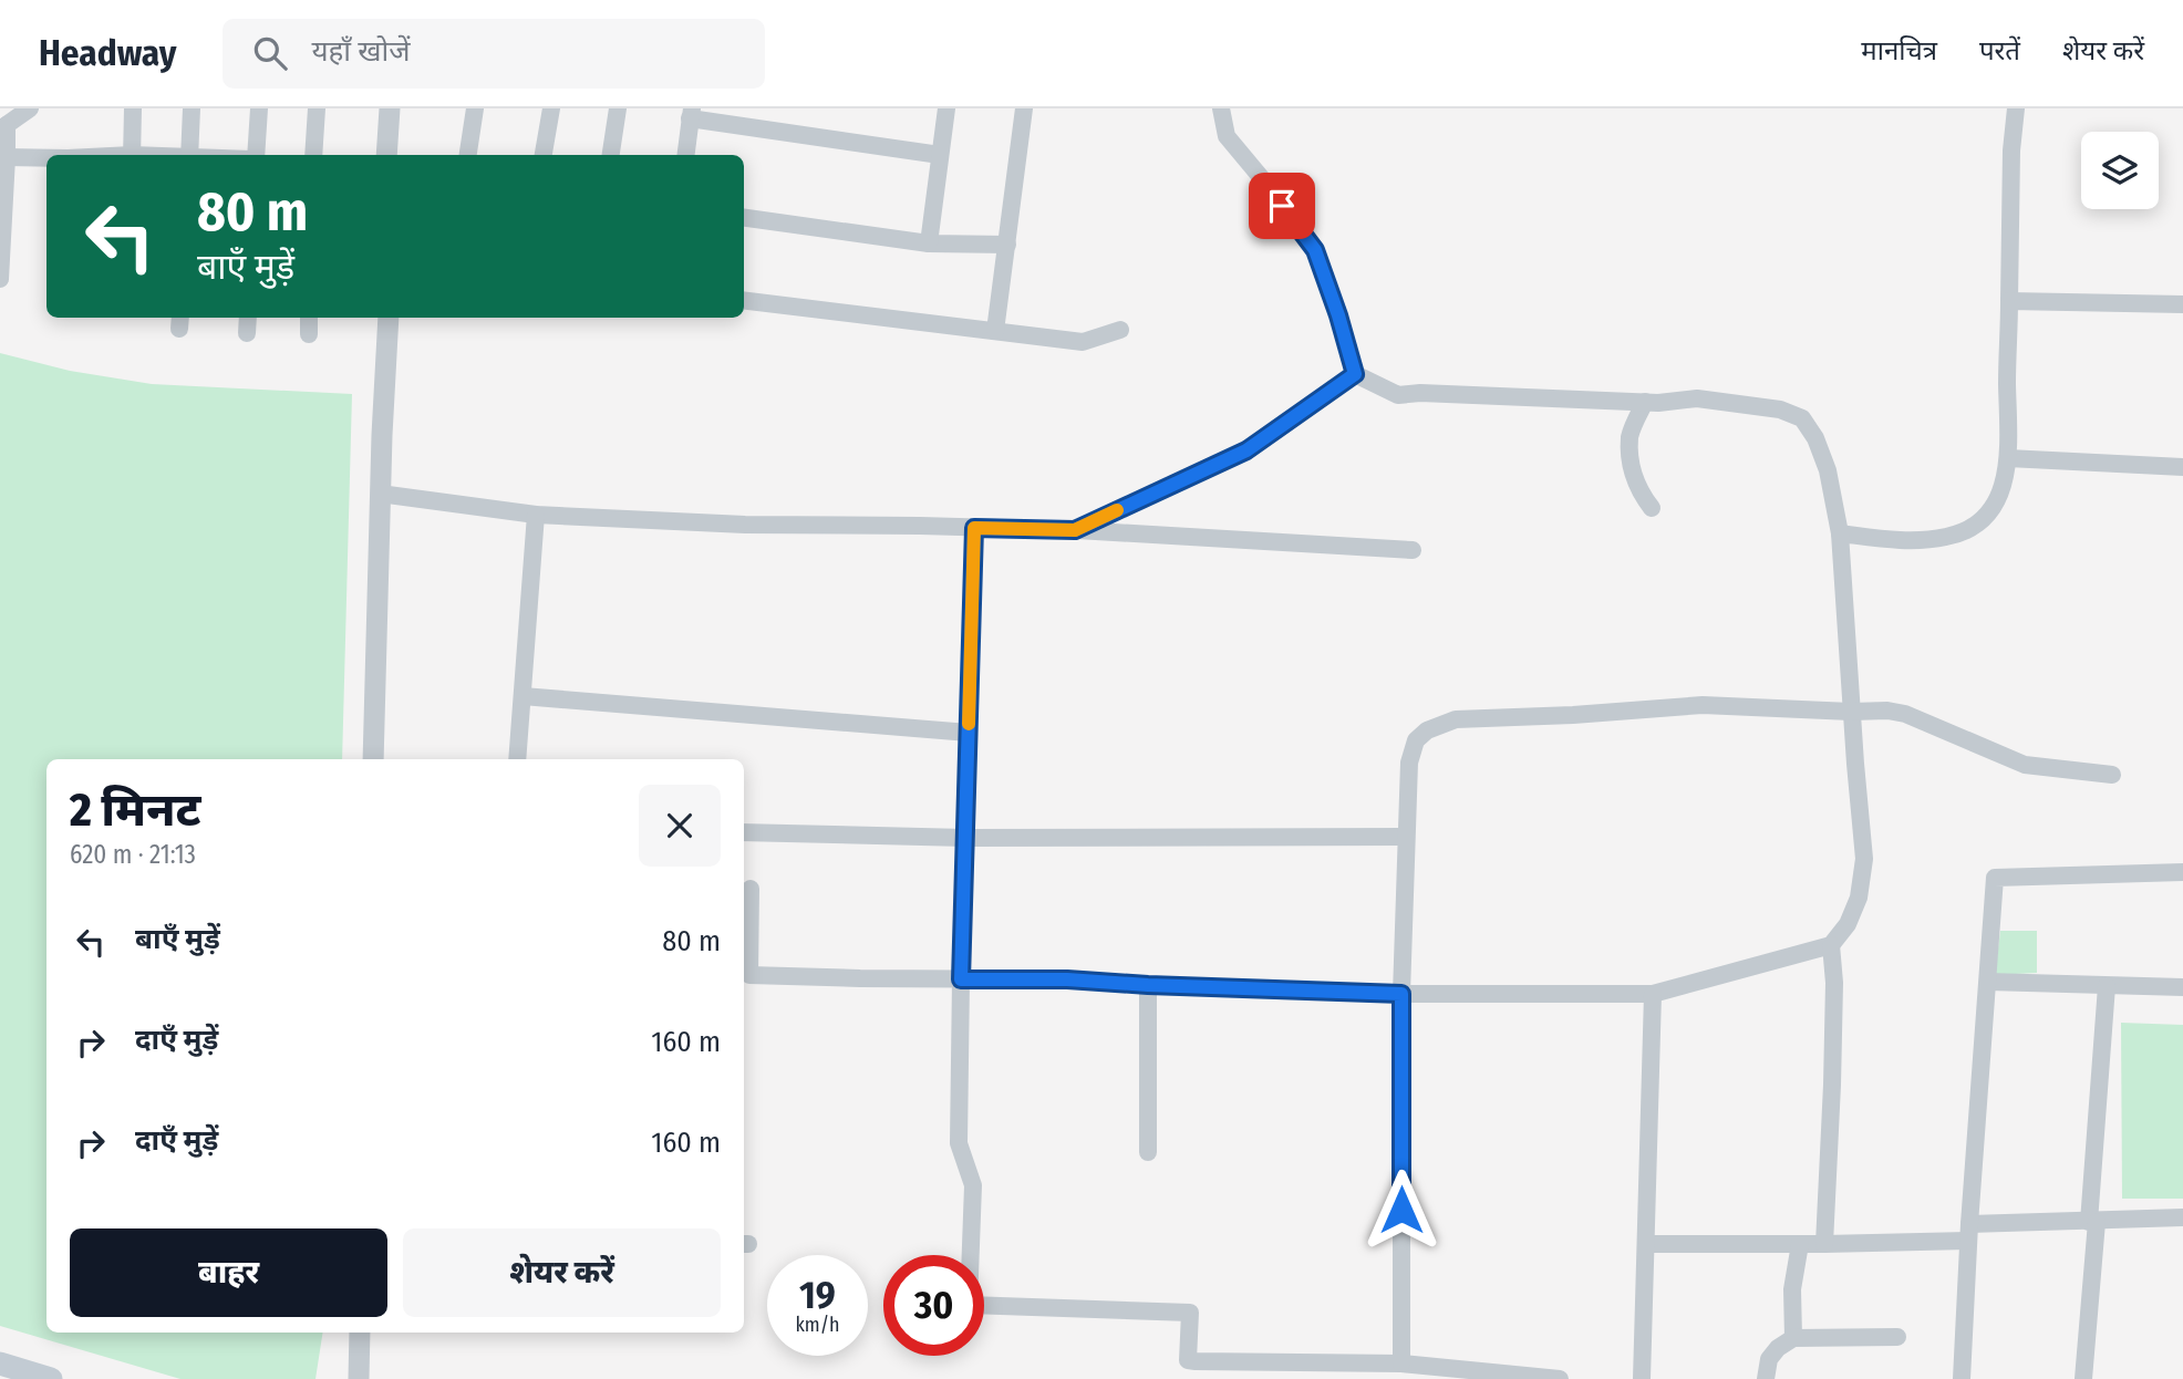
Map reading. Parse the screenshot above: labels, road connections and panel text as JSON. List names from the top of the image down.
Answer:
{
  "page": {
    "header": "Headway",
    "search": "यहाँ खोजें",
    "nav": ["मानचित्र", "परतें", "शेयर करें"],
    "turn": ["80 m", "बाएँ मुड़ें"],
    "heading": ["2 मिनट", "620 m · 21:13"],
    "list": [
      {
        "name": "बाएँ मुड़ें",
        "value": "80 m"
      },
      {
        "name": "दाएँ मुड़ें",
        "value": "160 m"
      },
      {
        "name": "दाएँ मुड़ें",
        "value": "160 m"
      }
    ],
    "buttons": ["बाहर", "शेयर करें"],
    "speed": "19 km/h",
    "limit": "30"
  }
}
